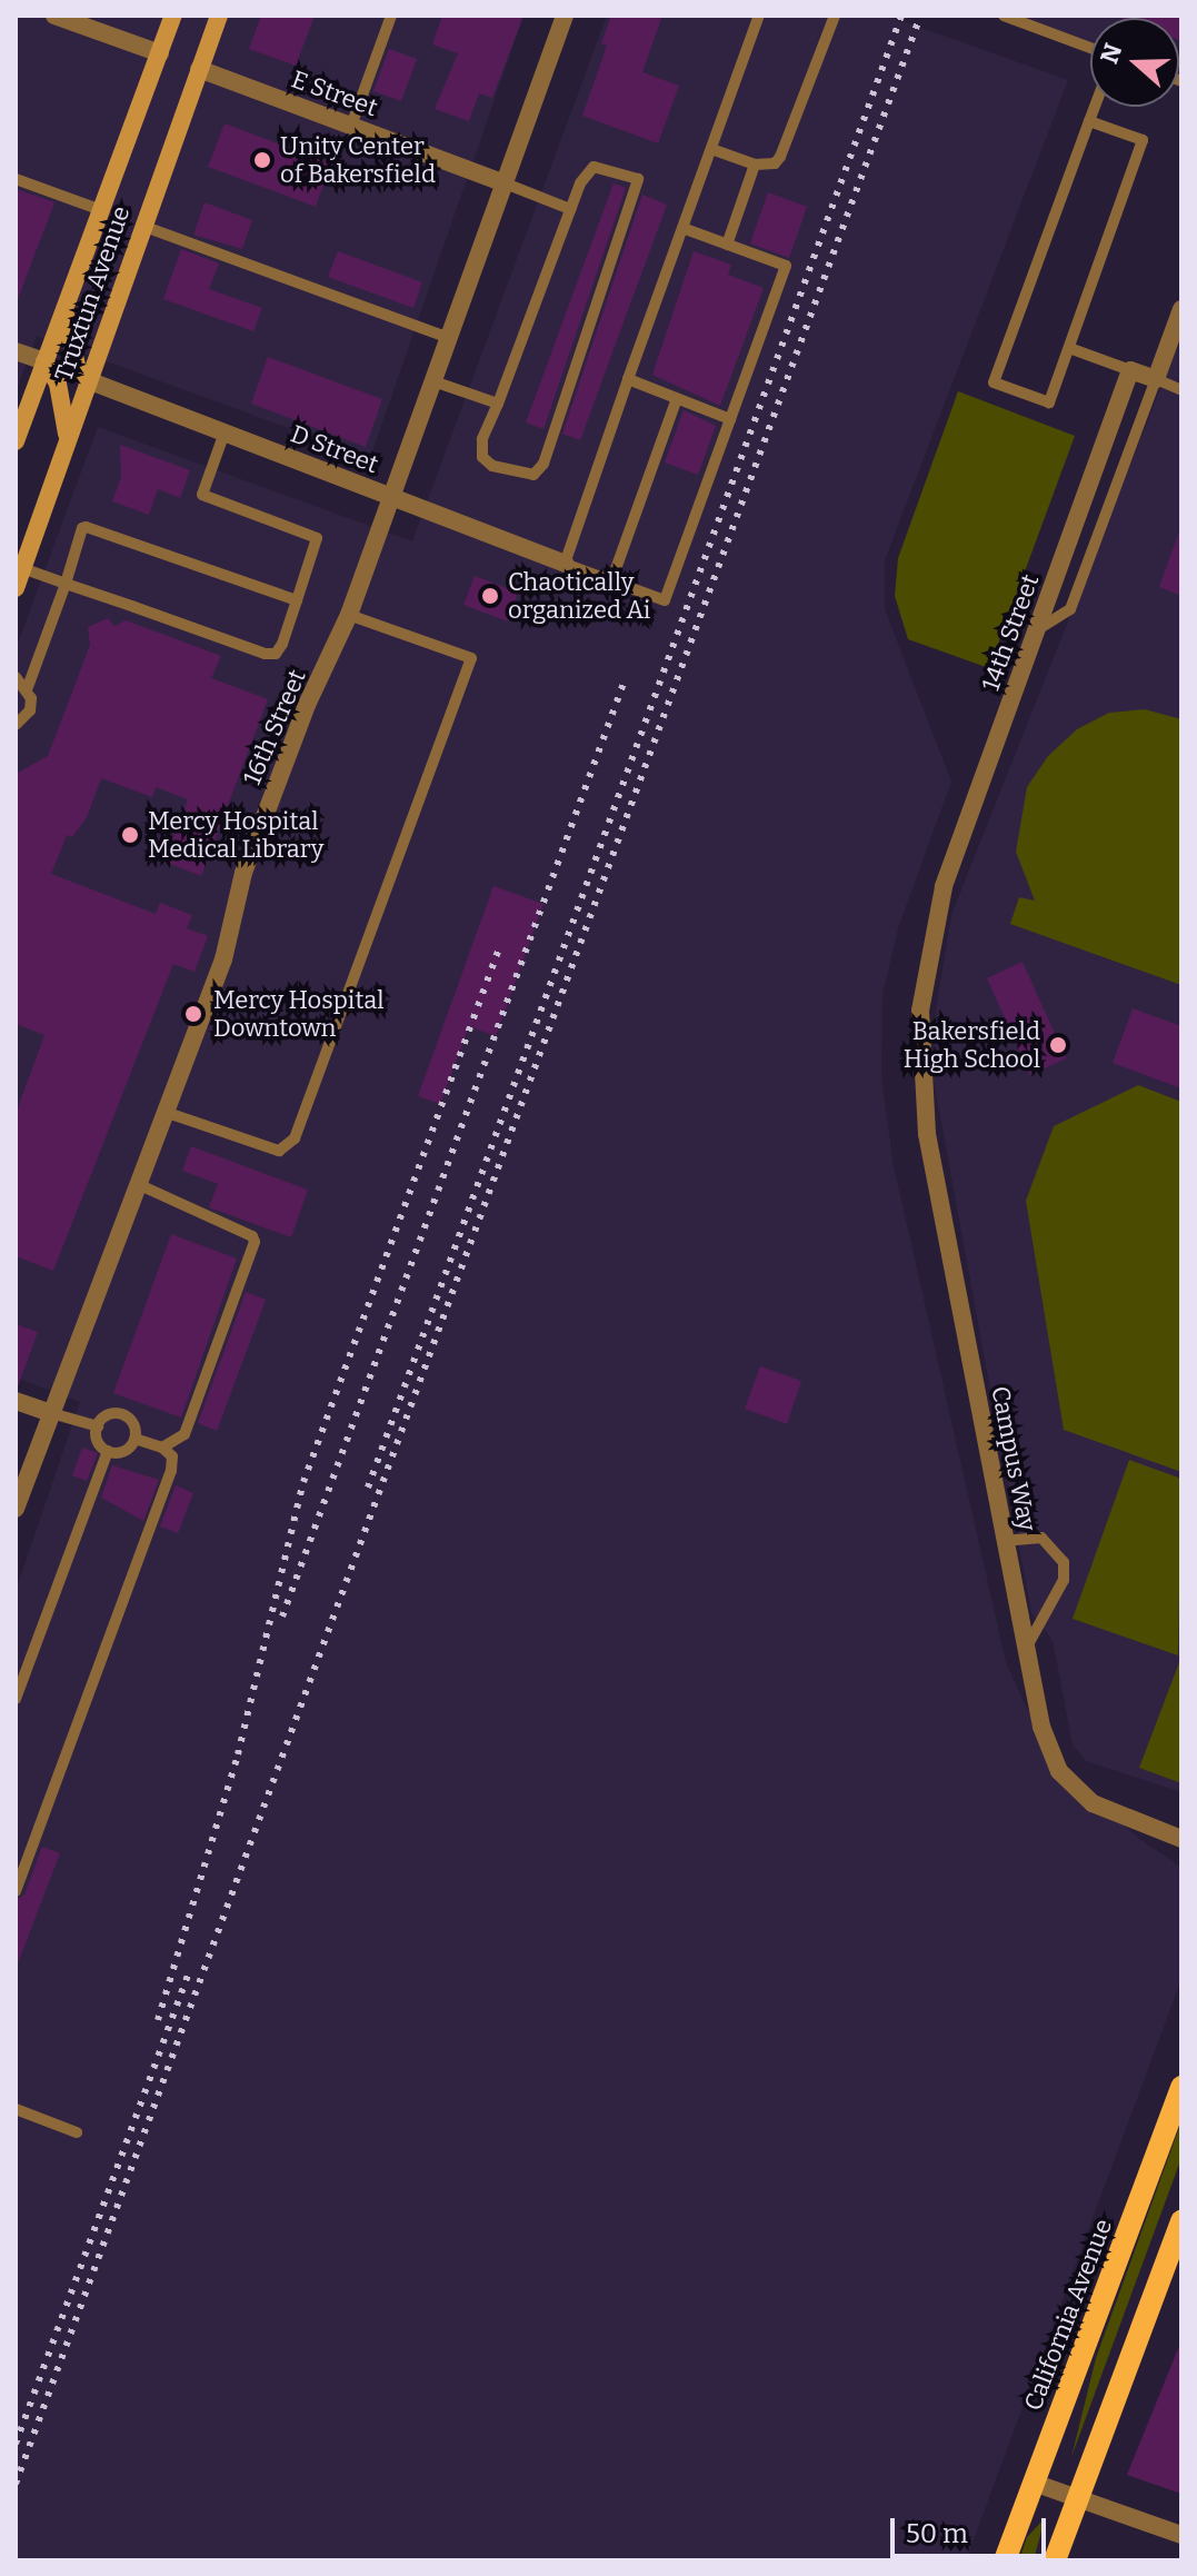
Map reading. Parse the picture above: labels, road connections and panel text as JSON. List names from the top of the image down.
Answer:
{
  "streets": {
    "main road": ["Truxtun Avenue", "California Avenue"],
    "street": [
      "E Street",
      "D Street",
      "14th Street",
      "16th Street",
      "Campus Way"
    ]
  },
  "crossings": [
    ["E Street", "Truxtun Avenue"],
    ["E Street", "16th Street"],
    ["Truxtun Avenue", "D Street"],
    ["D Street", "16th Street"],
    ["14th Street", "Campus Way"]
  ],
  "places": [
    "Unity Center of Bakersfield",
    "Chaotically organized Ai",
    "Mercy Hospital Medical Library",
    "Mercy Hospital Downtown",
    "Bakersfield High School"
  ],
  "scale_bar": "50 m",
  "north": "left"
}
